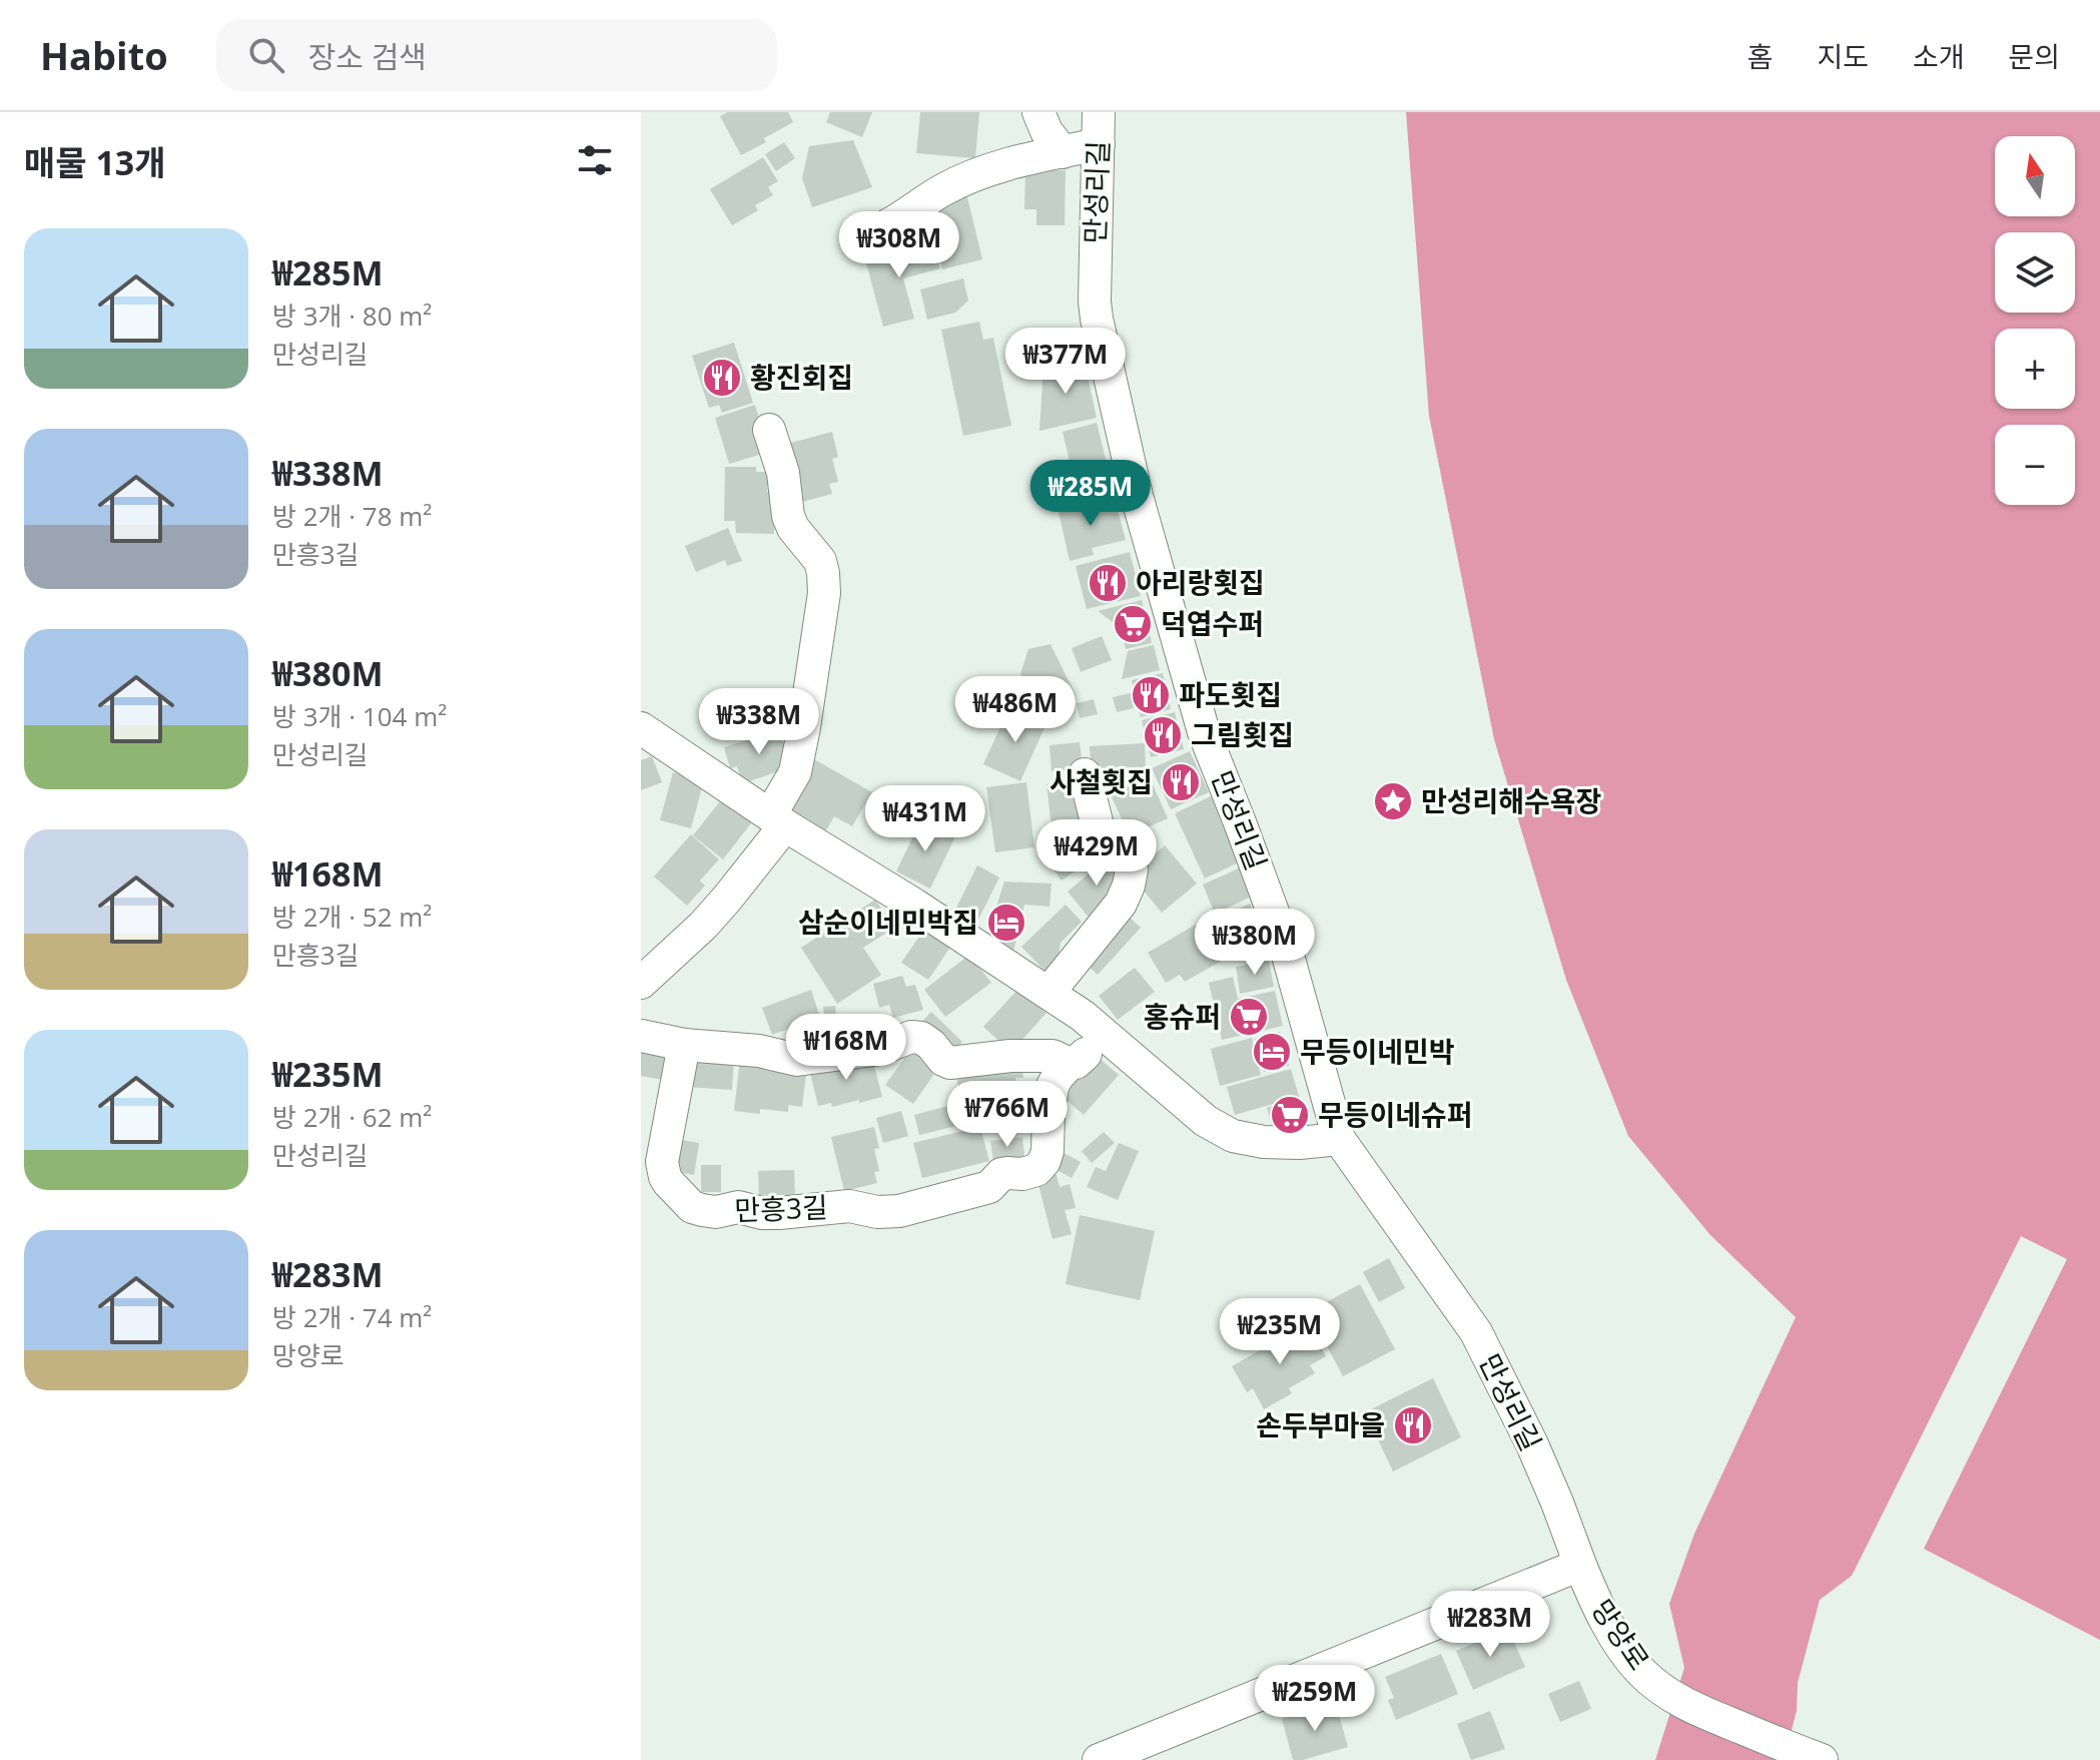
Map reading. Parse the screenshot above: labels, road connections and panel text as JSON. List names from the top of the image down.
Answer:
{
  "streets": {
    "street": ["만성리길", "만흥3길", "망양로"]
  },
  "crossings": [
    ["만성리길", "망양로"]
  ],
  "places": {
    "restaurant": [
      "황진회집",
      "아리랑횟집",
      "파도횟집",
      "그림횟집",
      "사철횟집",
      "손두부마을"
    ],
    "supermarket": ["덕엽수퍼", "홍슈퍼", "무등이네슈퍼"],
    "place": ["만성리해수욕장"],
    "hotel": ["삼순이네민박집", "무등이네민박"]
  },
  "north": "top",
  "page": {
    "header": "Habito",
    "search": "장소 검색",
    "nav": [
      "홈",
      "지도",
      "소개",
      "문의"
    ],
    "heading": "매물 13개",
    "map_buttons": ["+", "−"],
    "list": [
      {
        "name": "₩285M",
        "note": "방 3개 · 80 m² · 만성리길"
      },
      {
        "name": "₩338M",
        "note": "방 2개 · 78 m² · 만흥3길"
      },
      {
        "name": "₩380M",
        "note": "방 3개 · 104 m² · 만성리길"
      },
      {
        "name": "₩168M",
        "note": "방 2개 · 52 m² · 만흥3길"
      },
      {
        "name": "₩235M",
        "note": "방 2개 · 62 m² · 만성리길"
      },
      {
        "name": "₩283M",
        "note": "방 2개 · 74 m² · 망양로"
      }
    ],
    "price": [
      "₩308M",
      "₩377M",
      "₩285M",
      "₩486M",
      "₩338M",
      "₩431M",
      "₩429M",
      "₩380M",
      "₩168M",
      "₩766M",
      "₩235M",
      "₩283M",
      "₩259M"
    ]
  }
}
